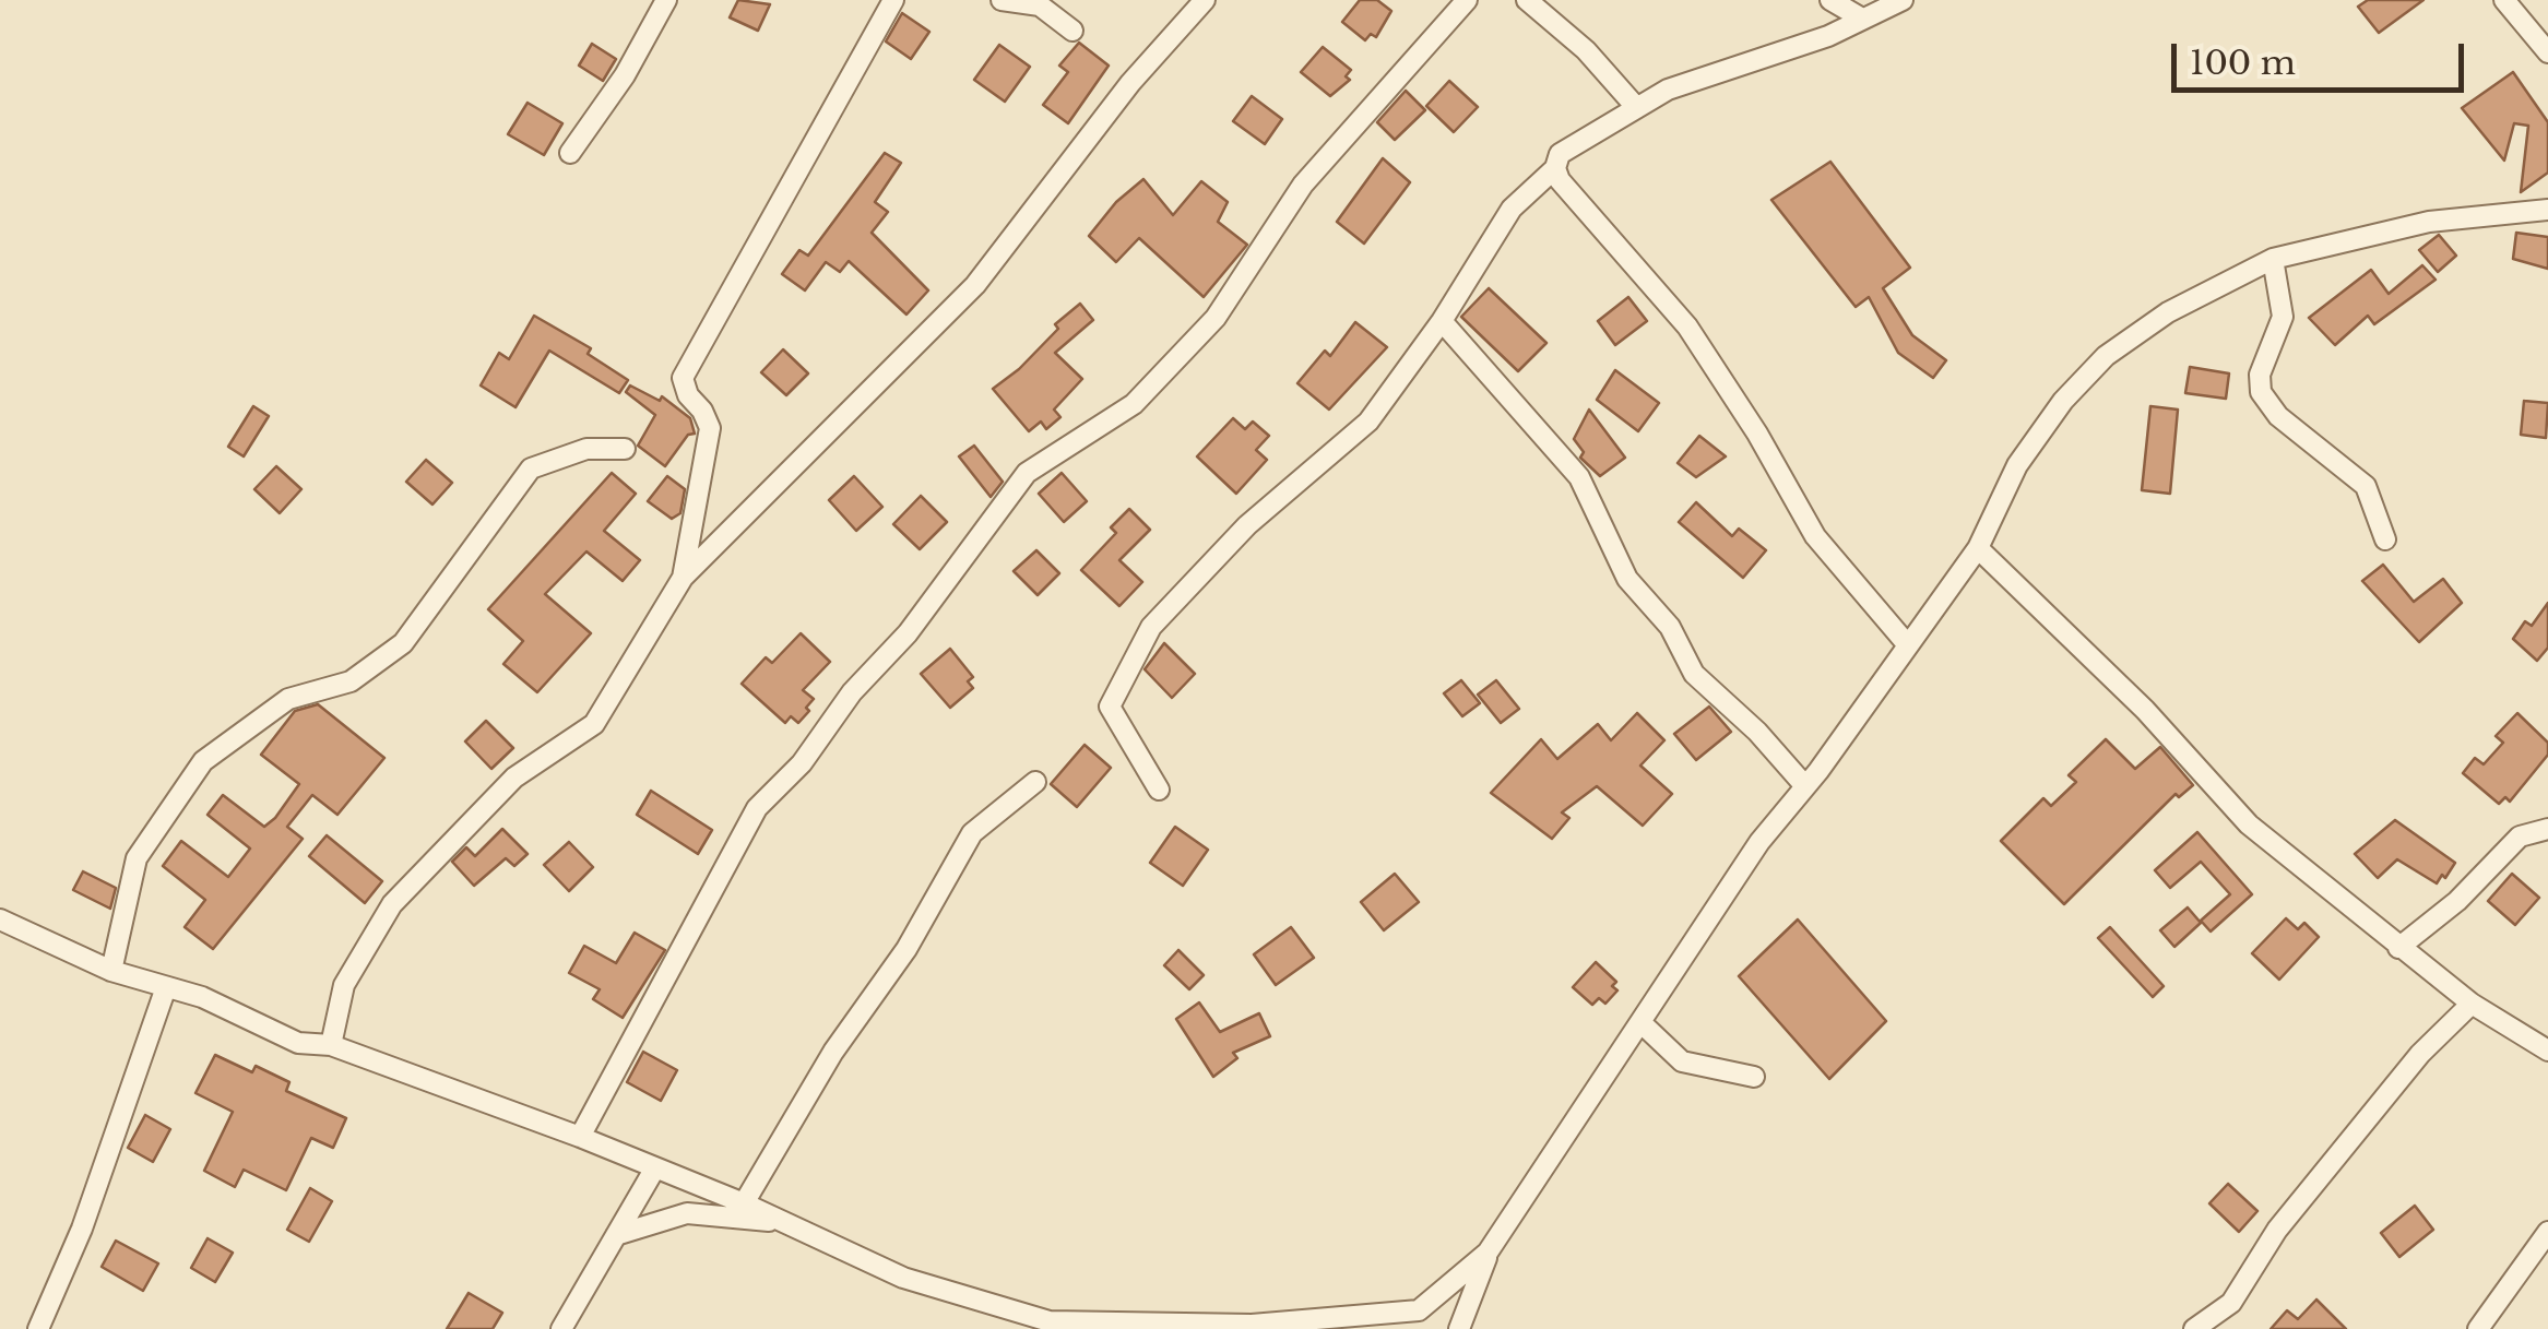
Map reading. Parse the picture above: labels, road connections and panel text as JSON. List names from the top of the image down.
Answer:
{
  "scale_bar": "100 m"
}
